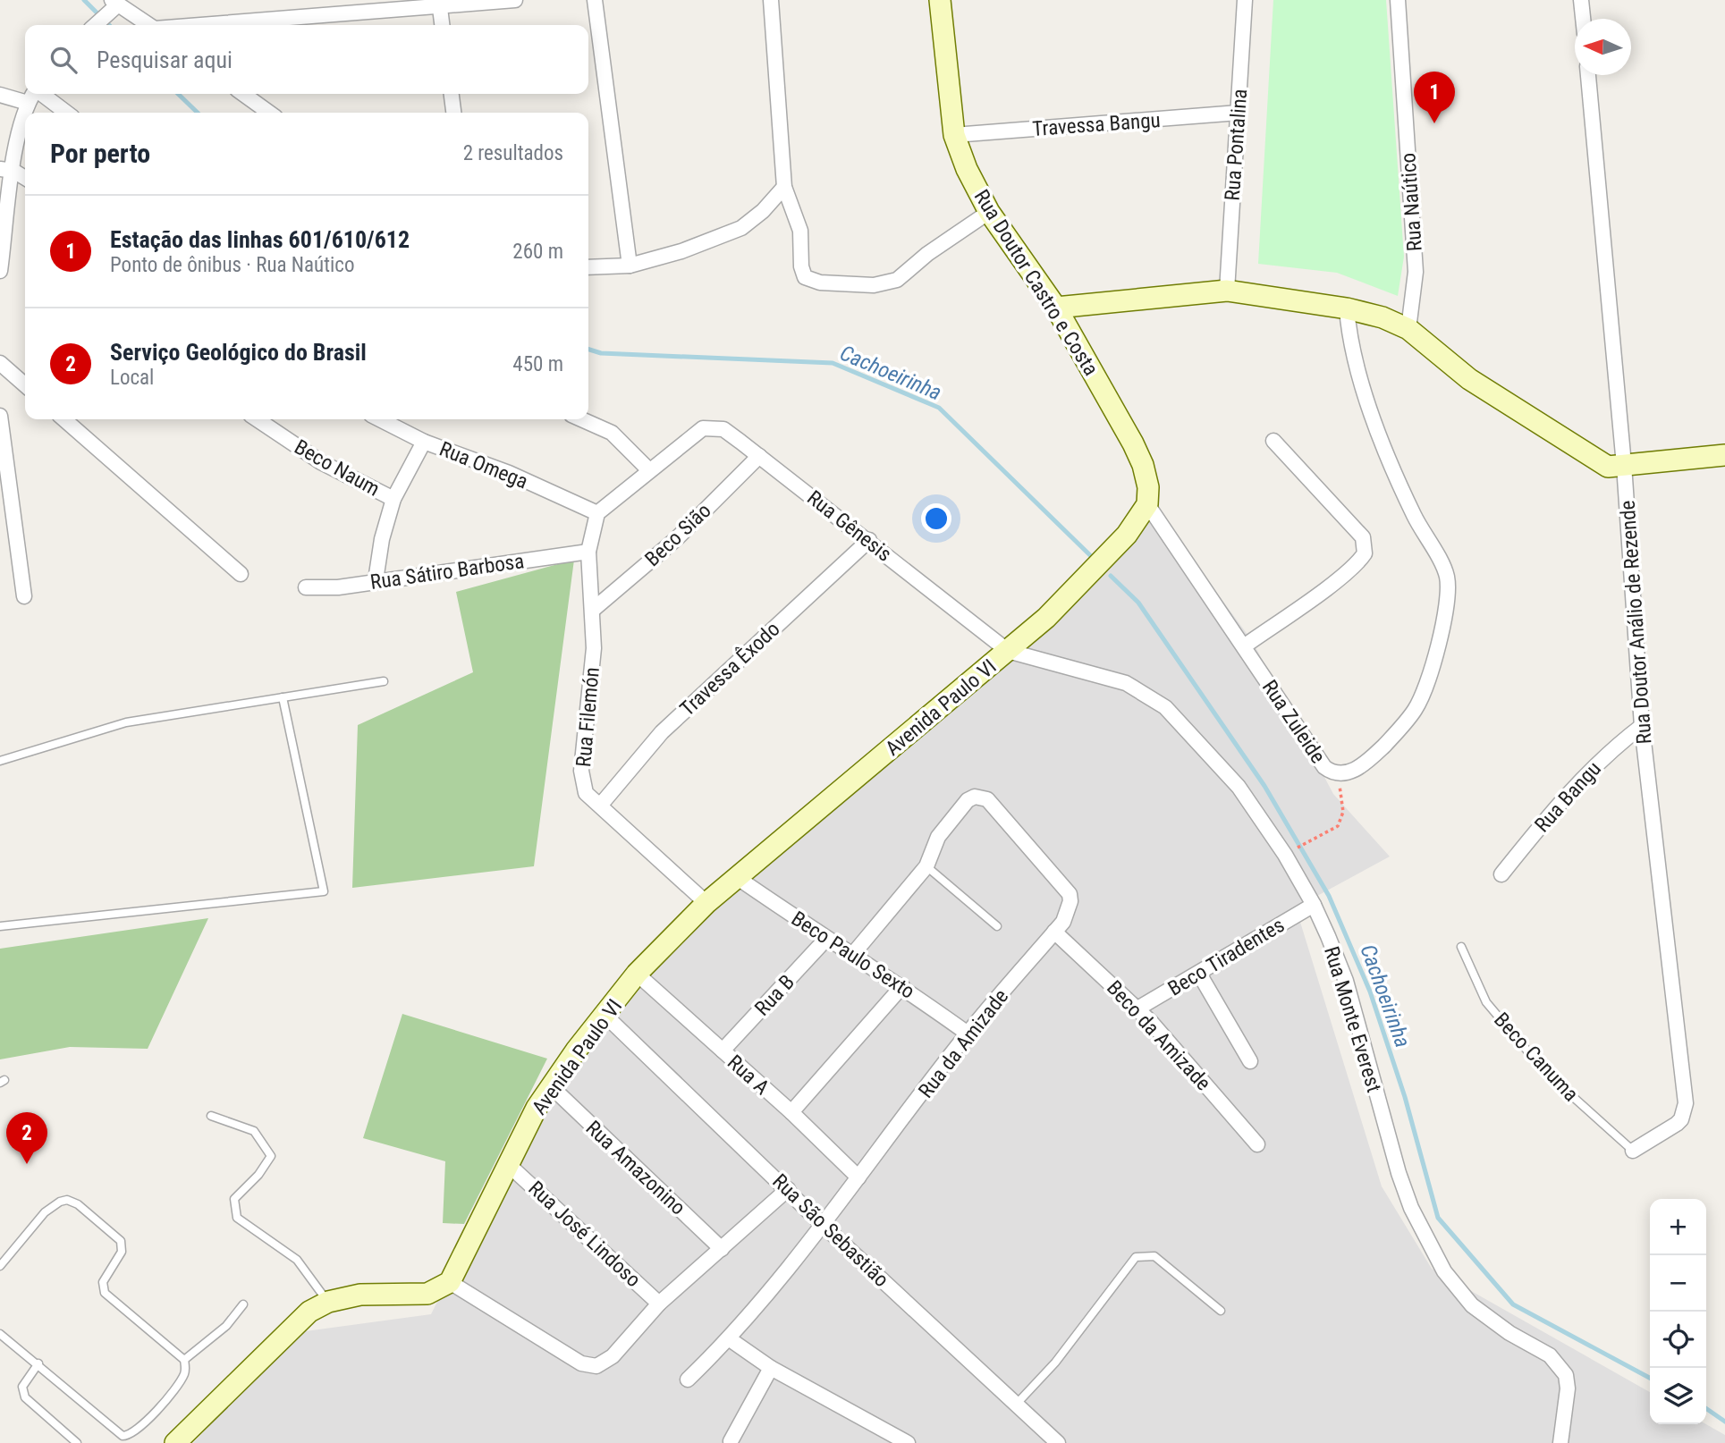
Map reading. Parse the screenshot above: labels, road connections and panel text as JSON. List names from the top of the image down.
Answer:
{
  "streets": {
    "street": [
      "Travessa Bangu",
      "Rua Pontalina",
      "Rua Naútico",
      "Rua Doutor Castro e Costa",
      "Rua Omega",
      "Beco Naum",
      "Rua Gênesis",
      "Beco Sião",
      "Rua Sátiro Barbosa",
      "Rua Doutor Análio de Rezende",
      "Travessa Êxodo",
      "Avenida Paulo VI",
      "Rua Filemón",
      "Rua Zuleide",
      "Rua Bangu",
      "Beco Paulo Sexto",
      "Beco Tiradentes",
      "Rua B",
      "Rua Monte Everest",
      "Beco da Amizade",
      "Rua da Amizade",
      "Rua A",
      "Rua Amazonino",
      "Rua São Sebastião",
      "Rua José Lindoso"
    ],
    "lane": ["Beco Canuma"]
  },
  "crossings": [
    ["Travessa Bangu", "Rua Pontalina"],
    ["Travessa Bangu", "Rua Doutor Castro e Costa"],
    ["Rua Doutor Castro e Costa", "Rua Zuleide"],
    ["Rua Omega", "Rua Filemón"],
    ["Rua Gênesis", "Beco Sião"],
    ["Rua Gênesis", "Travessa Êxodo"],
    ["Rua Gênesis", "Avenida Paulo VI"],
    ["Rua Gênesis", "Rua Monte Everest"],
    ["Beco Sião", "Rua Filemón"],
    ["Rua Sátiro Barbosa", "Rua Filemón"],
    ["Rua Doutor Análio de Rezende", "Rua Bangu"],
    ["Rua Doutor Análio de Rezende", "Beco Canuma"],
    ["Travessa Êxodo", "Rua Filemón"],
    ["Avenida Paulo VI", "Rua Filemón"],
    ["Avenida Paulo VI", "Beco Paulo Sexto"],
    ["Avenida Paulo VI", "Rua Monte Everest"],
    ["Avenida Paulo VI", "Rua A"],
    ["Avenida Paulo VI", "Rua Amazonino"],
    ["Avenida Paulo VI", "Rua São Sebastião"],
    ["Avenida Paulo VI", "Rua José Lindoso"],
    ["Beco Paulo Sexto", "Rua B"],
    ["Beco Paulo Sexto", "Rua da Amizade"],
    ["Beco Tiradentes", "Rua Monte Everest"],
    ["Beco Tiradentes", "Beco da Amizade"],
    ["Rua B", "Rua A"],
    ["Beco da Amizade", "Rua da Amizade"],
    ["Rua da Amizade", "Rua A"],
    ["Rua da Amizade", "Rua São Sebastião"]
  ],
  "water": ["Cachoeirinha"],
  "north": "left",
  "page": {
    "search": "Pesquisar aqui",
    "pins": ["1", "2"],
    "heading": ["Por perto", "2 resultados"],
    "list": [
      {
        "mark": "1",
        "name": "Estação das linhas 601/610/612",
        "note": "Ponto de ônibus · Rua Naútico",
        "value": "260 m"
      },
      {
        "mark": "2",
        "name": "Serviço Geológico do Brasil",
        "note": "Local",
        "value": "450 m"
      }
    ],
    "map_buttons": ["+", "−"]
  }
}
